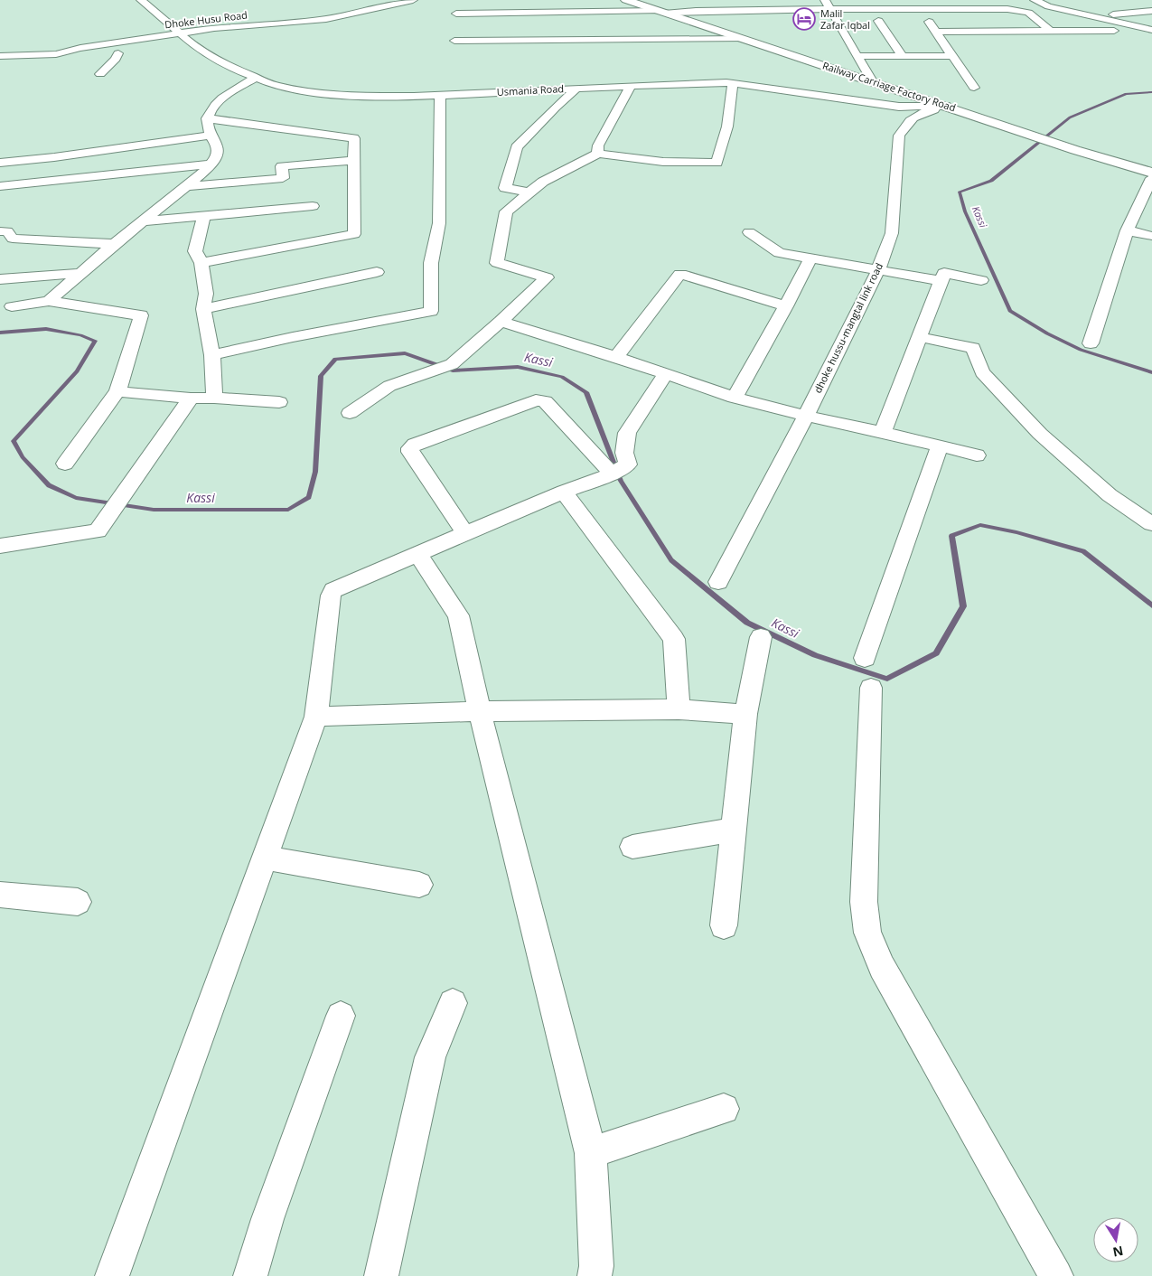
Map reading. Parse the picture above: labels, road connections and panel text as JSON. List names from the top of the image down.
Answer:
{
  "streets": {
    "main road": ["Railway Carriage Factory Road"],
    "street": ["Dhoke Husu Road", "Usmania Road", "dhoke hussu-mangtal link road"]
  },
  "crossings": [
    ["Dhoke Husu Road", "Usmania Road"],
    ["Railway Carriage Factory Road", "Usmania Road"],
    ["Railway Carriage Factory Road", "dhoke hussu-mangtal link road"],
    ["Usmania Road", "dhoke hussu-mangtal link road"]
  ],
  "water": ["Kassi"],
  "places": {
    "hotel": ["Malil Zafar Iqbal"]
  },
  "north": "bottom"
}
